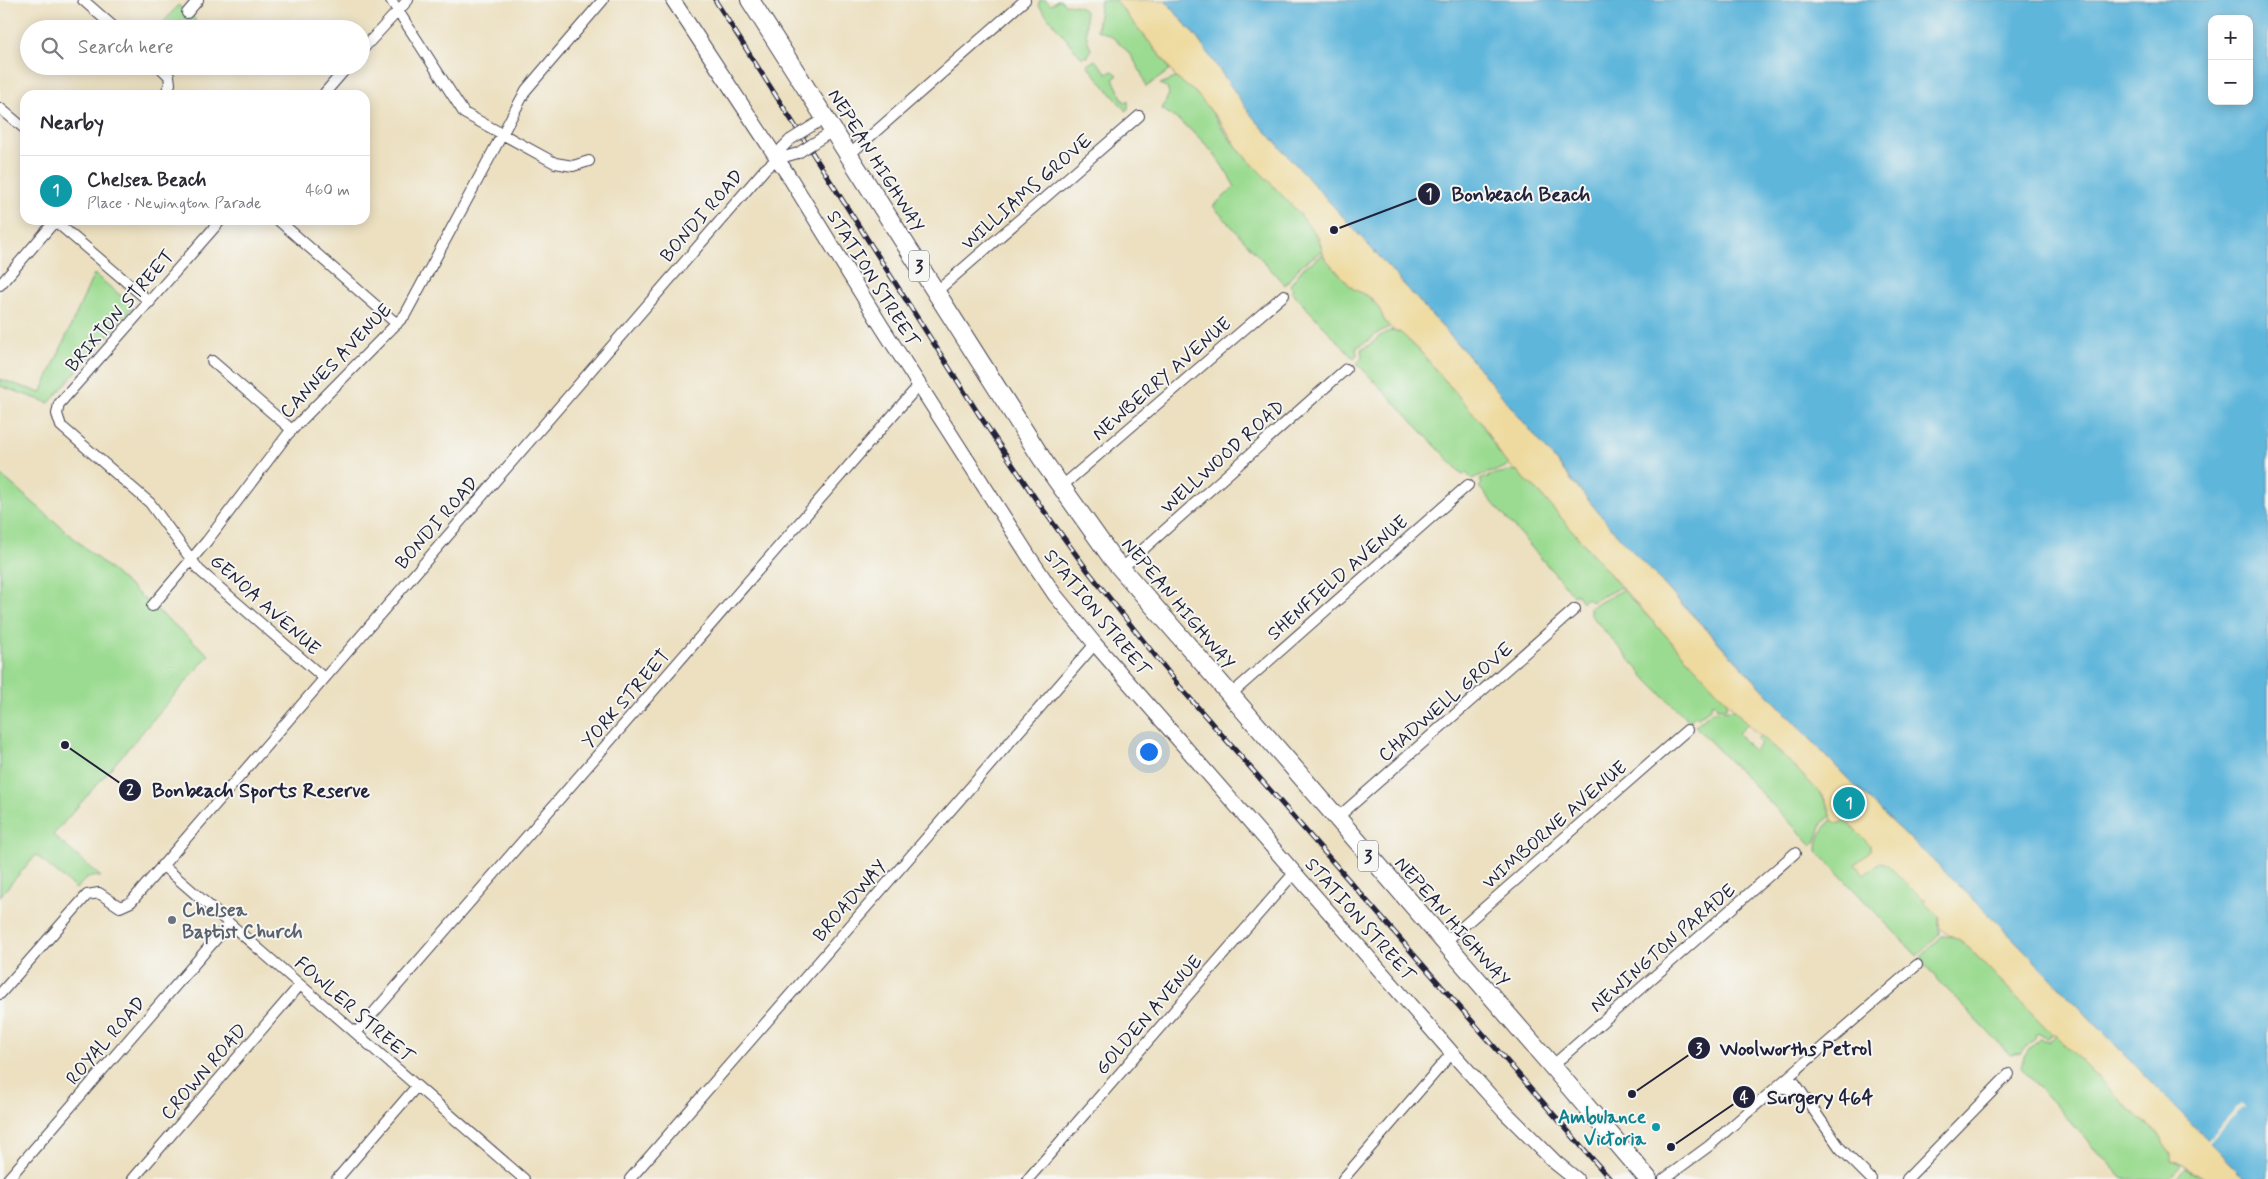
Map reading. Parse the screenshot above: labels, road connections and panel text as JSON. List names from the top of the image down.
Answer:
{
  "streets": {
    "highway": ["NEPEAN HIGHWAY", "3"],
    "street": [
      "WILLIAMS GROVE",
      "BONDI ROAD",
      "STATION STREET",
      "BRIXTON STREET",
      "CANNES AVENUE",
      "NEWBERRY AVENUE",
      "WELLWOOD ROAD",
      "SHENFIELD AVENUE",
      "GENOA AVENUE",
      "YORK STREET",
      "CHADWELL GROVE",
      "WIMBORNE AVENUE",
      "BROADWAY",
      "NEWINGTON PARADE",
      "FOWLER STREET",
      "GOLDEN AVENUE",
      "ROYAL ROAD",
      "CROWN ROAD"
    ]
  },
  "crossings": [
    ["NEPEAN HIGHWAY", "WILLIAMS GROVE"],
    ["NEPEAN HIGHWAY", "BONDI ROAD"],
    ["NEPEAN HIGHWAY", "NEWBERRY AVENUE"],
    ["NEPEAN HIGHWAY", "WELLWOOD ROAD"],
    ["NEPEAN HIGHWAY", "SHENFIELD AVENUE"],
    ["NEPEAN HIGHWAY", "CHADWELL GROVE"],
    ["NEPEAN HIGHWAY", "WIMBORNE AVENUE"],
    ["NEPEAN HIGHWAY", "NEWINGTON PARADE"],
    ["BONDI ROAD", "STATION STREET"],
    ["BONDI ROAD", "GENOA AVENUE"],
    ["BONDI ROAD", "FOWLER STREET"],
    ["STATION STREET", "YORK STREET"],
    ["STATION STREET", "BROADWAY"],
    ["STATION STREET", "GOLDEN AVENUE"],
    ["BRIXTON STREET", "GENOA AVENUE"],
    ["CANNES AVENUE", "GENOA AVENUE"],
    ["YORK STREET", "FOWLER STREET"],
    ["FOWLER STREET", "ROYAL ROAD"],
    ["FOWLER STREET", "CROWN ROAD"]
  ],
  "places": [
    "Bonbeach Beach",
    "Bonbeach Sports Reserve",
    "Chelsea Baptist Church",
    "Woolworths Petrol",
    "Ambulance Victoria",
    "Surgery 464"
  ],
  "page": {
    "map_buttons": ["+", "−"],
    "search": "Search here",
    "heading": "Nearby",
    "list": [
      {
        "mark": "1",
        "name": "Chelsea Beach",
        "note": "Place · Newington Parade",
        "value": "460 m"
      }
    ],
    "pins": "1"
  }
}
